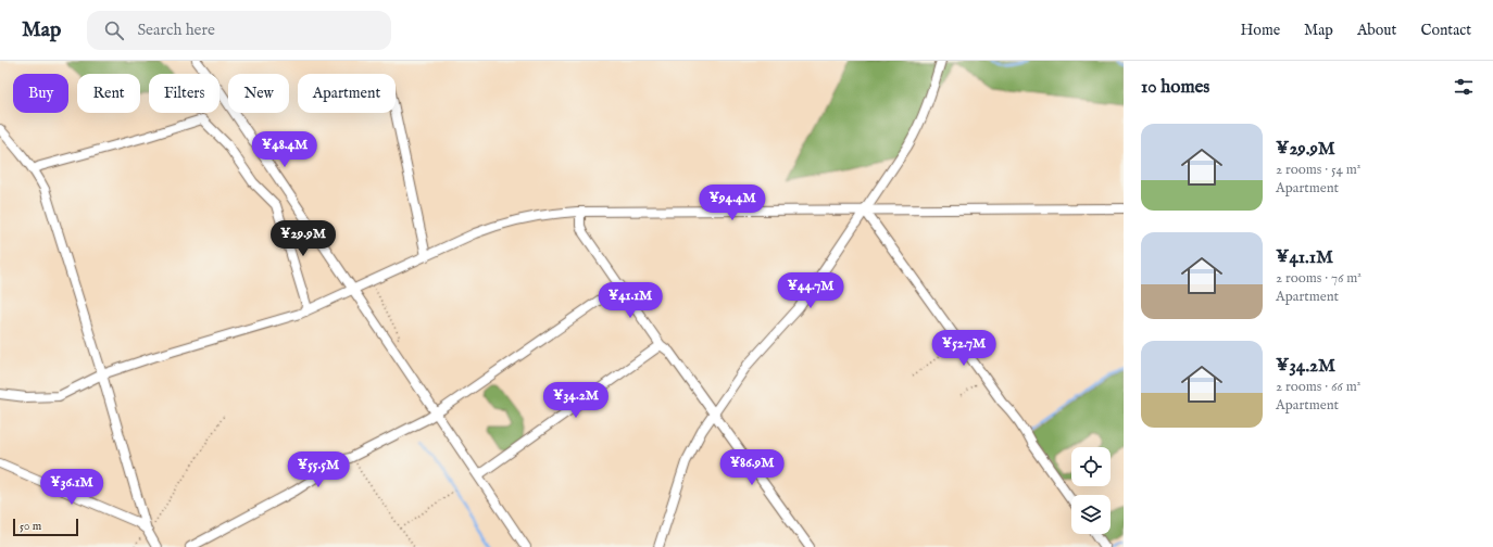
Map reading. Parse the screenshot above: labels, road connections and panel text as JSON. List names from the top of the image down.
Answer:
{
  "scale_bar": "50 m",
  "page": {
    "header": "Map",
    "search": "Search here",
    "nav": [
      "Home",
      "Map",
      "About",
      "Contact"
    ],
    "heading": "10 homes",
    "chip": [
      "Buy",
      "Rent",
      "Filters",
      "New",
      "Apartment"
    ],
    "list": [
      {
        "name": "¥29.9M",
        "note": "2 rooms · 54 m² · Apartment"
      },
      {
        "name": "¥41.1M",
        "note": "2 rooms · 76 m² · Apartment"
      },
      {
        "name": "¥34.2M",
        "note": "2 rooms · 66 m² · Apartment"
      }
    ],
    "price": [
      "¥48.4M",
      "¥94.4M",
      "¥29.9M",
      "¥44.7M",
      "¥41.1M",
      "¥52.7M",
      "¥34.2M",
      "¥86.9M",
      "¥55.5M",
      "¥36.1M"
    ],
    "scale": "50 m"
  }
}
